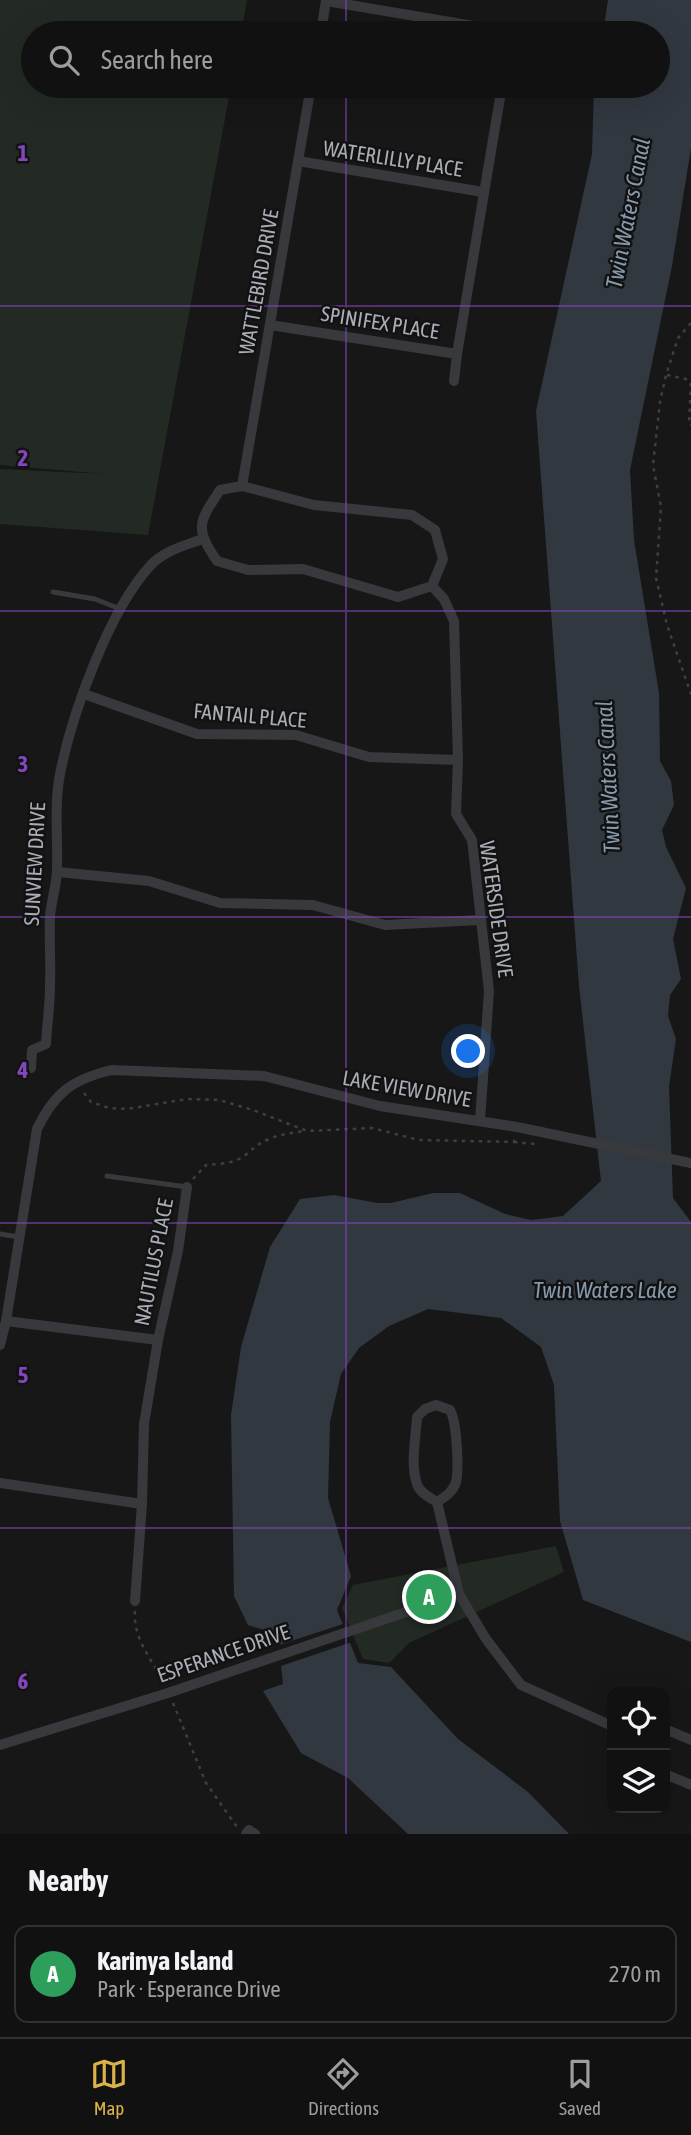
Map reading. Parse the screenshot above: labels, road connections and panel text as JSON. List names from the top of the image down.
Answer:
{
  "streets": {
    "street": [
      "WATERLILLY PLACE",
      "WATTLEBIRD DRIVE",
      "SPINIFEX PLACE",
      "FANTAIL PLACE",
      "SUNVIEW DRIVE",
      "WATERSIDE DRIVE",
      "LAKE VIEW DRIVE",
      "NAUTILUS PLACE",
      "ESPERANCE DRIVE"
    ]
  },
  "crossings": [
    ["WATERLILLY PLACE", "WATTLEBIRD DRIVE"],
    ["WATERLILLY PLACE", "SPINIFEX PLACE"],
    ["WATTLEBIRD DRIVE", "SPINIFEX PLACE"],
    ["FANTAIL PLACE", "SUNVIEW DRIVE"],
    ["FANTAIL PLACE", "WATERSIDE DRIVE"],
    ["WATERSIDE DRIVE", "LAKE VIEW DRIVE"]
  ],
  "water": ["Twin Waters Canal", "Twin Waters Lake"],
  "page": {
    "search": "Search here",
    "pins": "A",
    "heading": "Nearby",
    "list": [
      {
        "mark": "A",
        "name": "Karinya Island",
        "note": "Park · Esperance Drive",
        "value": "270 m"
      }
    ],
    "nav": ["Map", "Directions", "Saved"]
  },
  "grid": {
    "rows": [
      "1",
      "2",
      "3",
      "4",
      "5",
      "6"
    ]
  }
}
